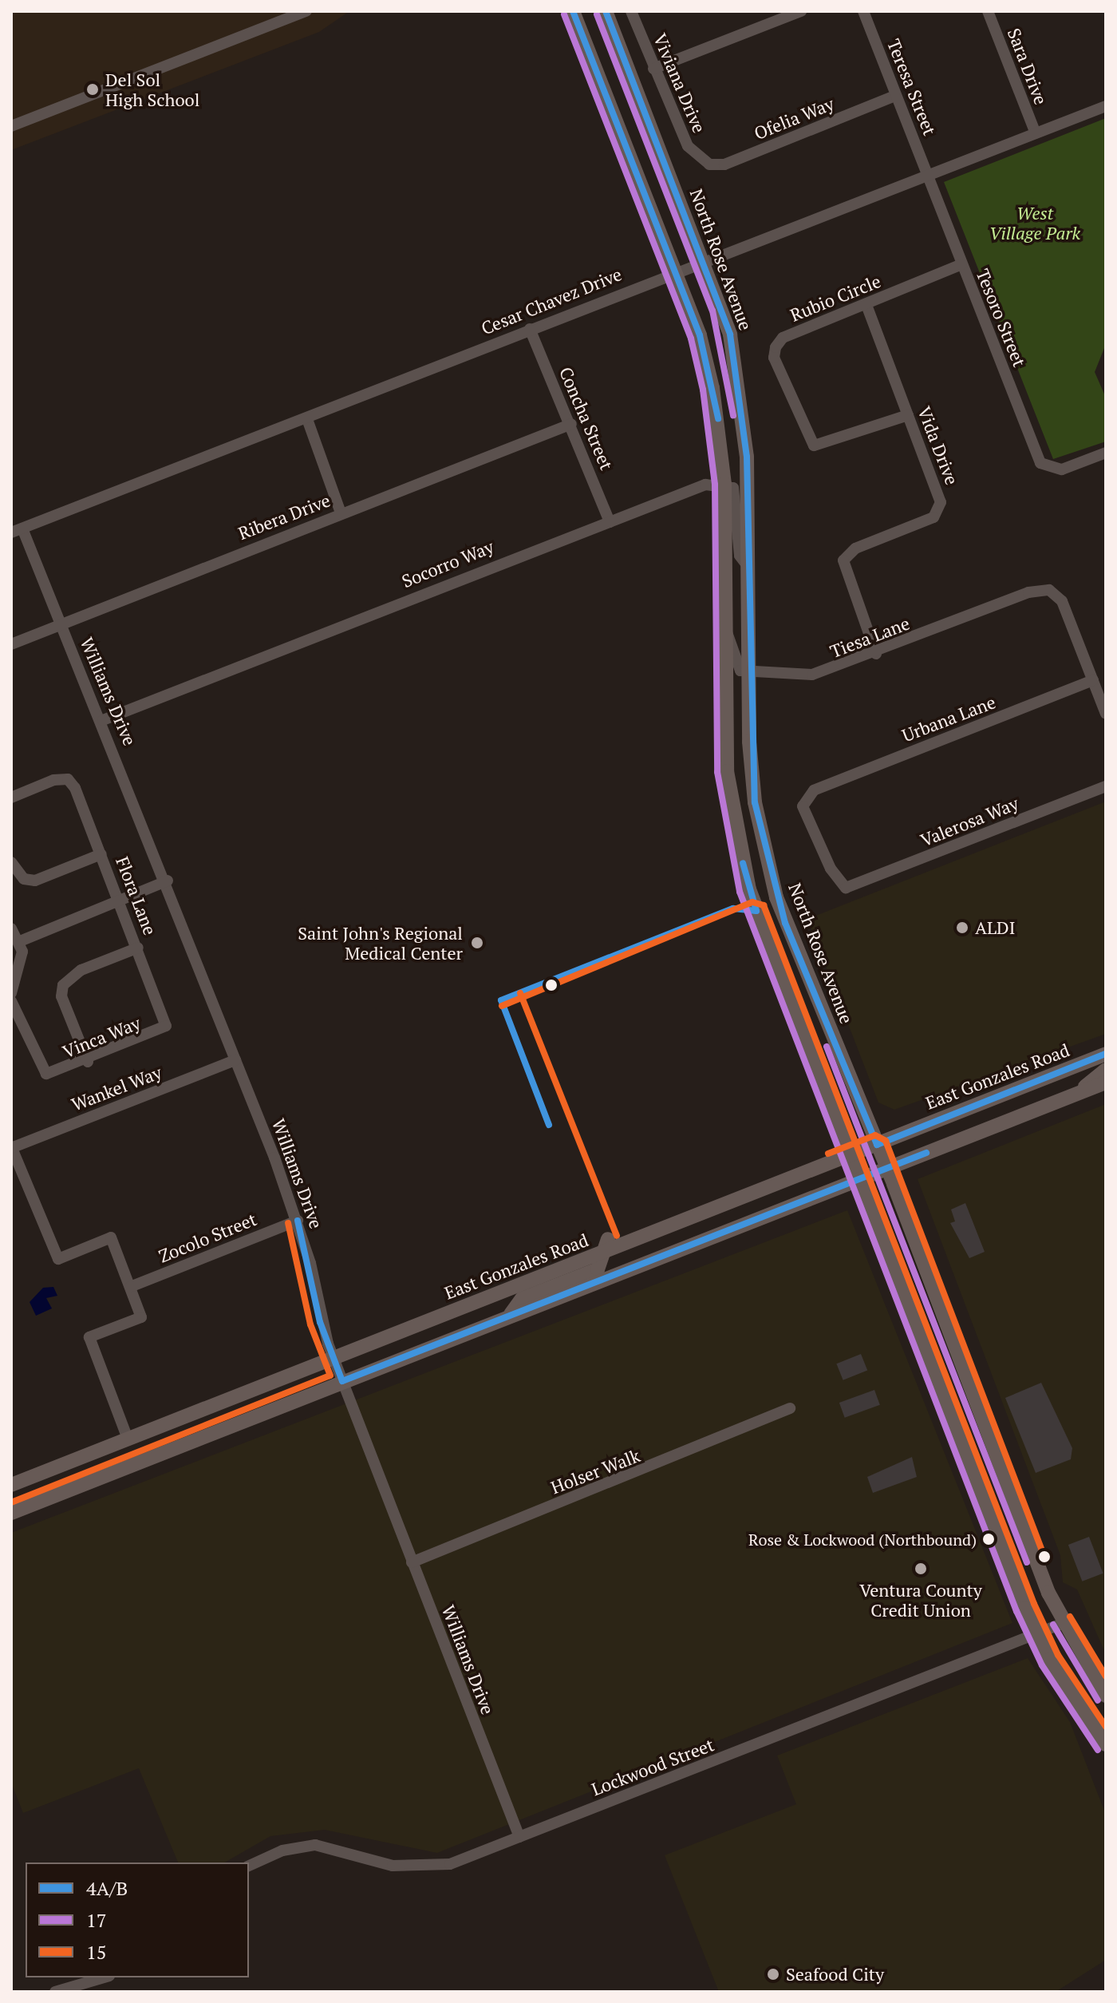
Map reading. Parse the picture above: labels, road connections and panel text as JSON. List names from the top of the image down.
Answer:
{
  "streets": {
    "main road": ["North Rose Avenue", "East Gonzales Road"],
    "street": [
      "Sara Drive",
      "Viviana Drive",
      "Teresa Street",
      "Ofelia Way",
      "Rubio Circle",
      "Cesar Chavez Drive",
      "Tesoro Street",
      "Concha Street",
      "Vida Drive",
      "Ribera Drive",
      "Socorro Way",
      "Tiesa Lane",
      "Williams Drive",
      "Urbana Lane",
      "Valerosa Way",
      "Flora Lane",
      "Vinca Way",
      "Wankel Way",
      "Zocolo Street",
      "Holser Walk",
      "Lockwood Street"
    ]
  },
  "crossings": [
    ["Sara Drive", "Cesar Chavez Drive"],
    ["Viviana Drive", "Ofelia Way"],
    ["Teresa Street", "Ofelia Way"],
    ["Teresa Street", "Cesar Chavez Drive"],
    ["Teresa Street", "Tesoro Street"],
    ["North Rose Avenue", "Cesar Chavez Drive"],
    ["North Rose Avenue", "Tiesa Lane"],
    ["North Rose Avenue", "East Gonzales Road"],
    ["North Rose Avenue", "Lockwood Street"],
    ["Rubio Circle", "Tesoro Street"],
    ["Rubio Circle", "Vida Drive"],
    ["Cesar Chavez Drive", "Tesoro Street"],
    ["Cesar Chavez Drive", "Concha Street"],
    ["Cesar Chavez Drive", "Williams Drive"],
    ["Concha Street", "Ribera Drive"],
    ["Concha Street", "Socorro Way"],
    ["Vida Drive", "Tiesa Lane"],
    ["Ribera Drive", "Williams Drive"],
    ["Socorro Way", "Williams Drive"],
    ["Tiesa Lane", "Urbana Lane"],
    ["Williams Drive", "East Gonzales Road"],
    ["Williams Drive", "Wankel Way"],
    ["Williams Drive", "Zocolo Street"],
    ["Williams Drive", "Holser Walk"],
    ["Williams Drive", "Lockwood Street"],
    ["Urbana Lane", "Valerosa Way"],
    ["Flora Lane", "Vinca Way"]
  ],
  "parks": ["West Village Park"],
  "places": [
    "Del Sol High School",
    "ALDI",
    "Saint John's Regional Medical Center",
    "Rose & Lockwood (Northbound)",
    "Ventura County Credit Union",
    "Seafood City"
  ],
  "lines": ["transit line 4A/B", "transit line 17", "transit line 15"],
  "legend": ["4A/B", "17", "15"]
}
